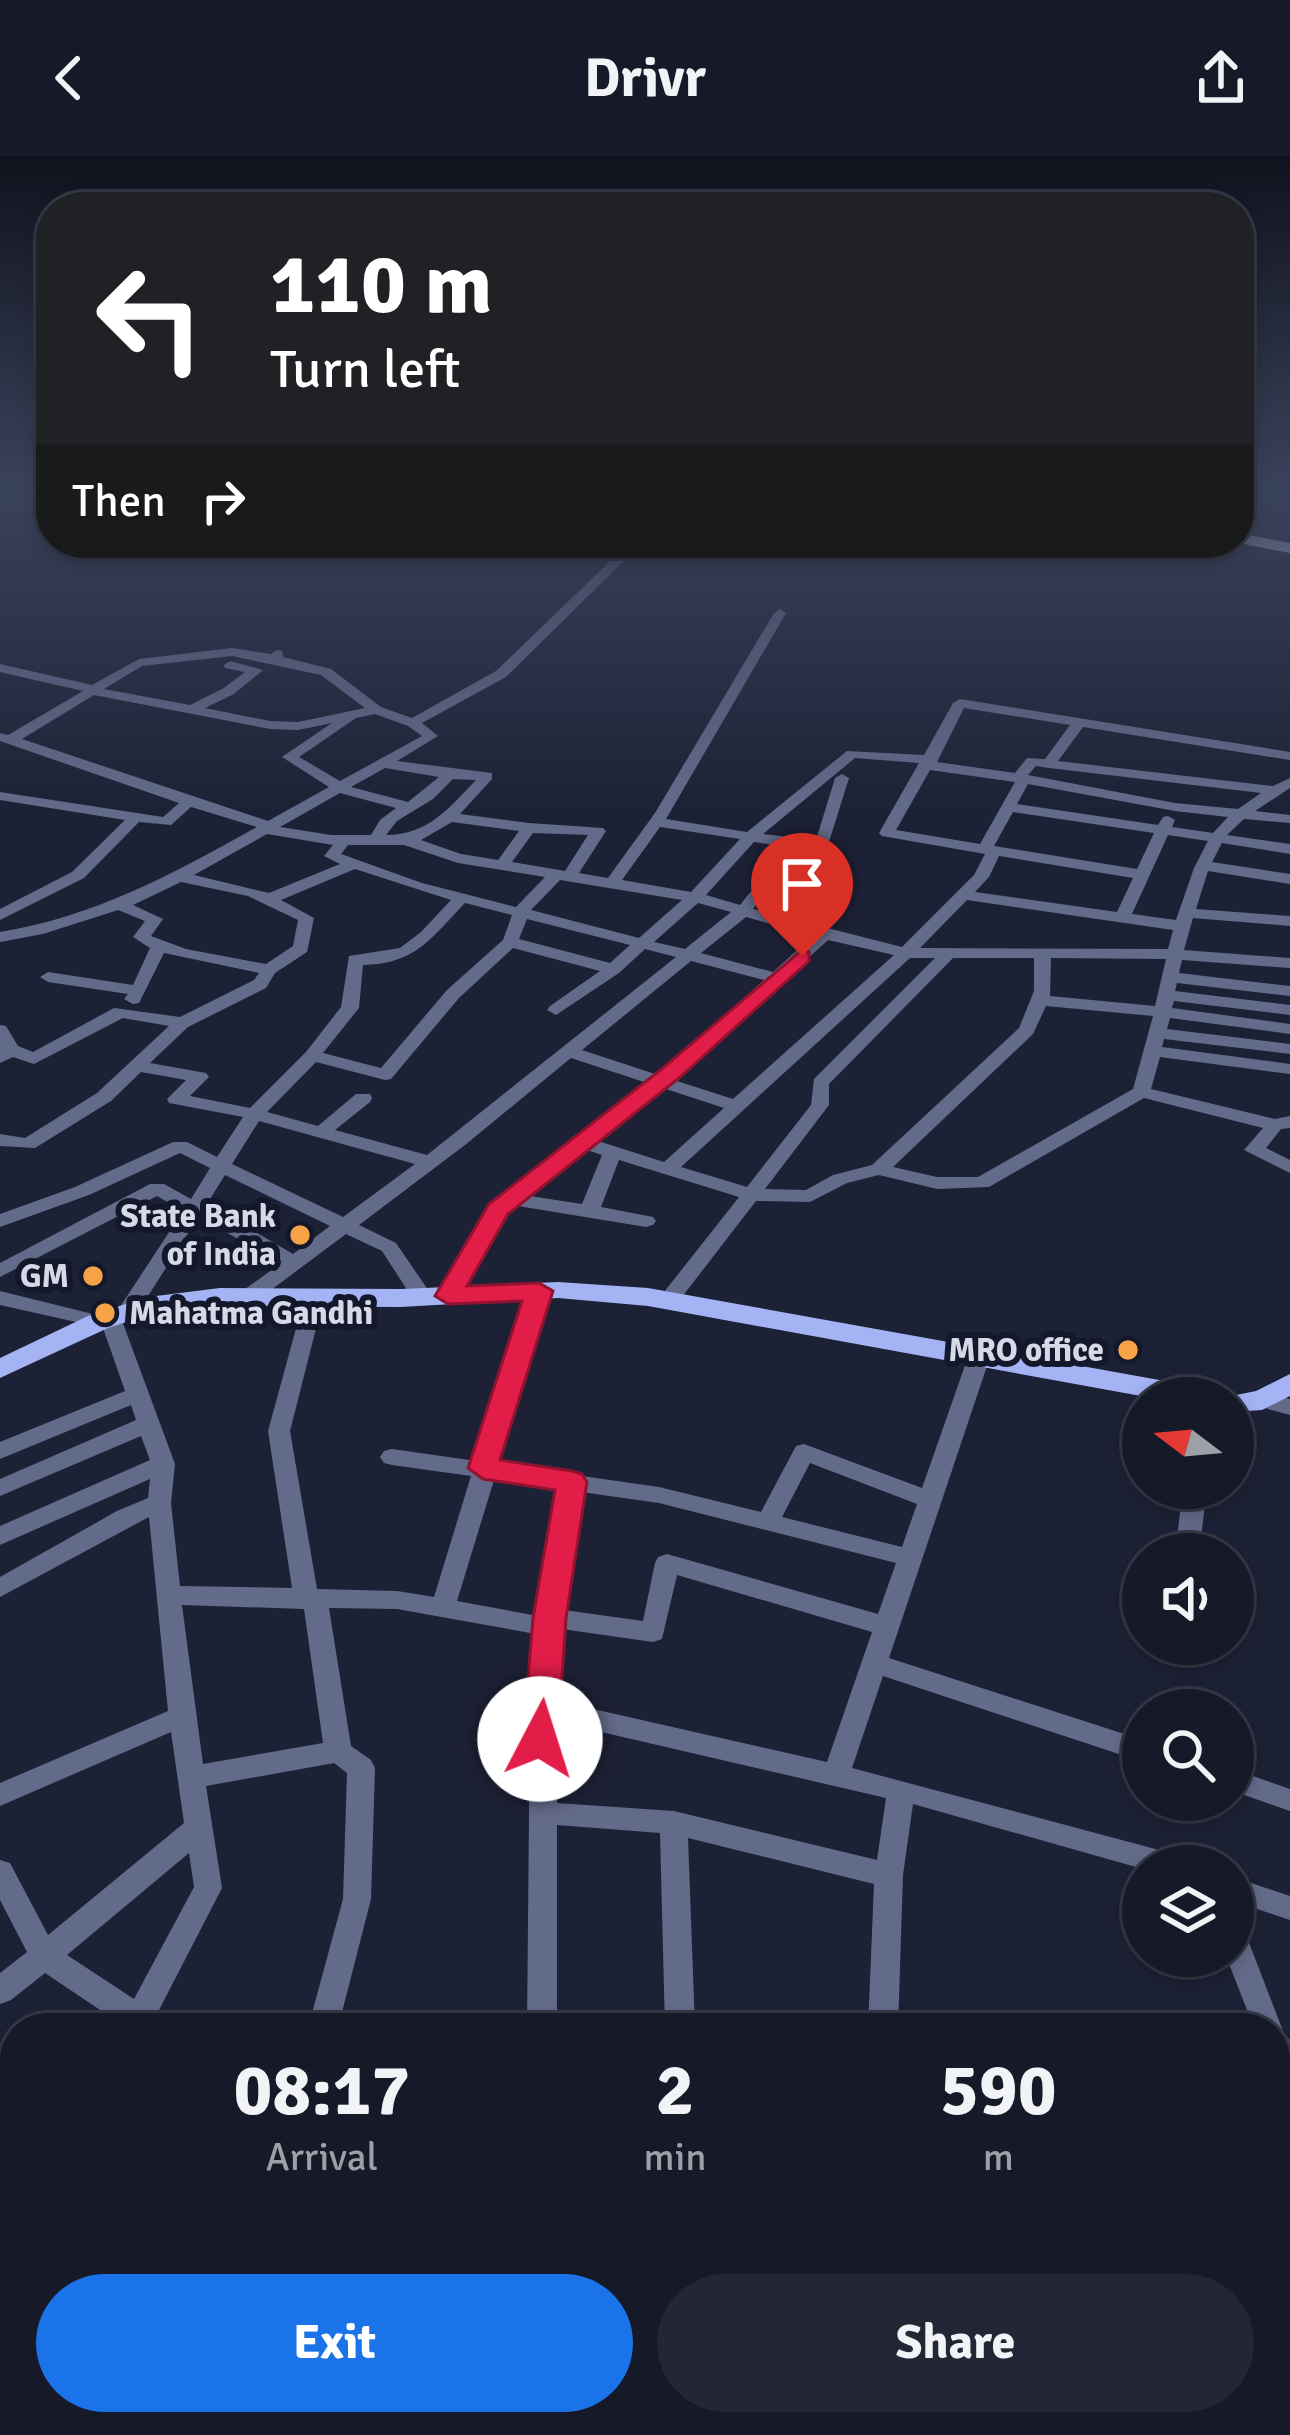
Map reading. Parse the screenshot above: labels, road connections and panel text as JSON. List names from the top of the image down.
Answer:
{
  "places": [
    "State Bank of India",
    "GM",
    "Mahatma Gandhi",
    "MRO office"
  ],
  "north": "left",
  "page": {
    "header": "Drivr",
    "turn": ["110 m", "Turn left"],
    "then": "Then",
    "eta": [
      "08:17",
      "Arrival",
      "2",
      "min",
      "590",
      "m"
    ],
    "buttons": ["Exit", "Share"]
  }
}
